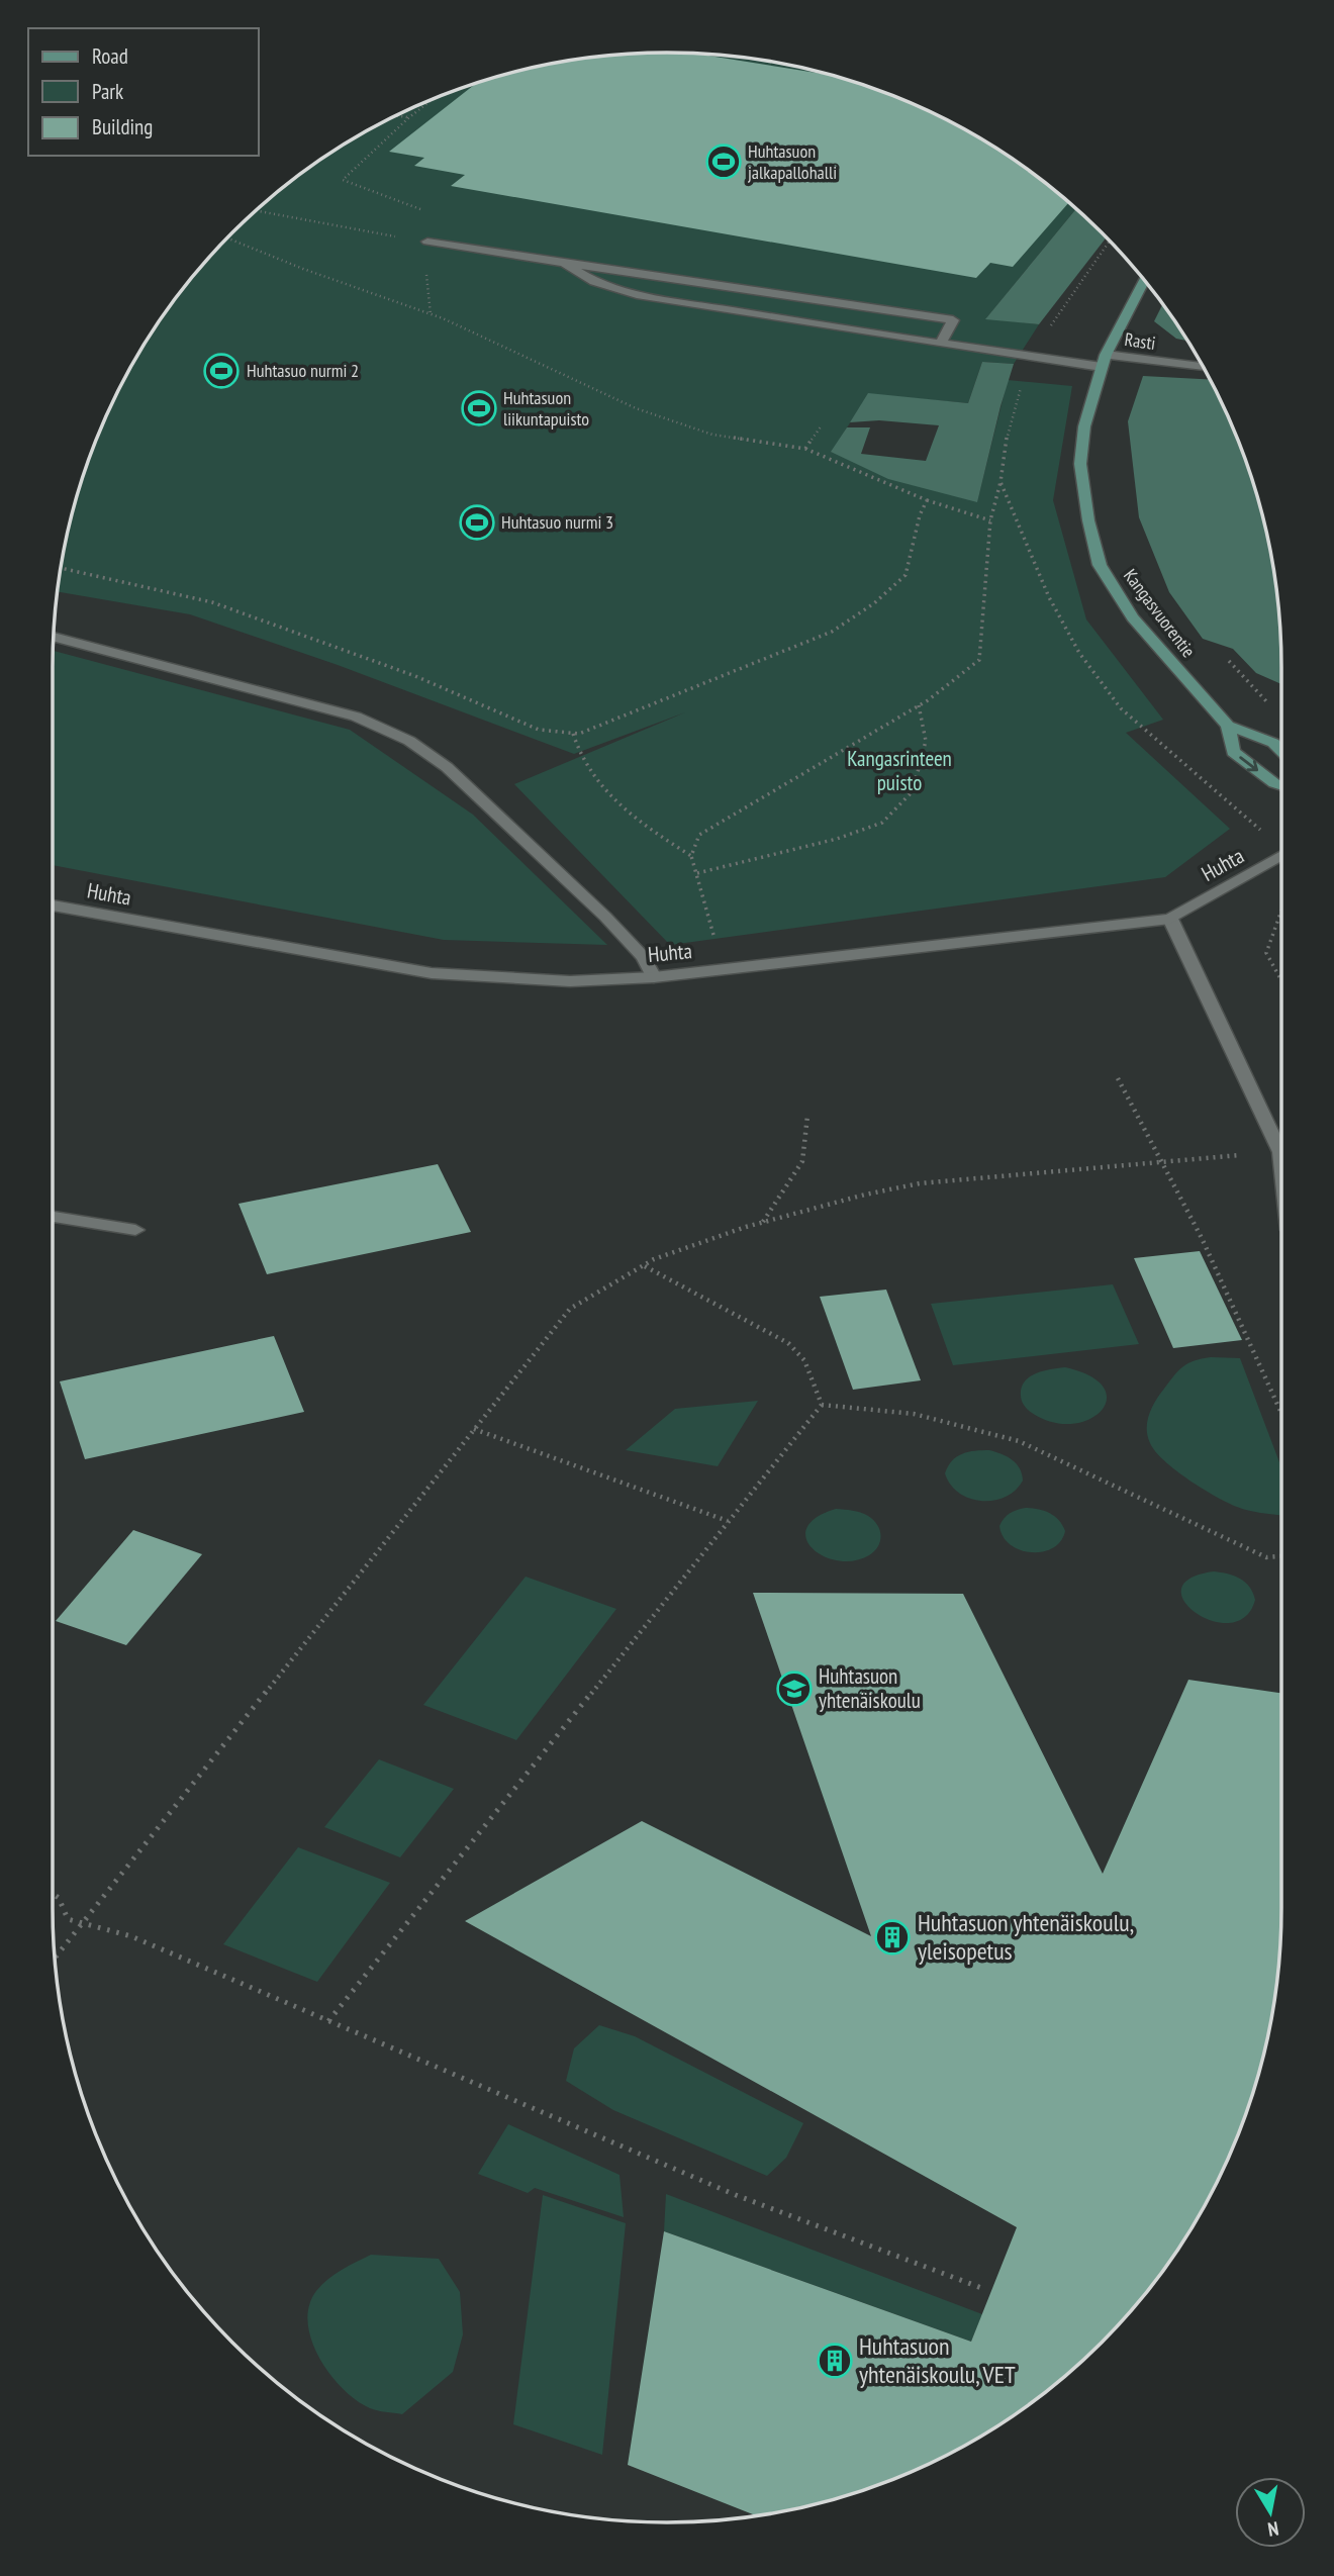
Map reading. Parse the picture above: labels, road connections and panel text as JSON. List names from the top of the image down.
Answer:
{
  "streets": {
    "main road": ["Kangasvuorentie"],
    "street": ["Rasti", "Huhta"]
  },
  "crossings": [
    ["Rasti", "Kangasvuorentie"]
  ],
  "parks": ["Kangasrinteen puisto"],
  "places": {
    "sports": [
      "Huhtasuon jalkapallohalli",
      "Huhtasuo nurmi 2",
      "Huhtasuon liikuntapuisto",
      "Huhtasuo nurmi 3"
    ],
    "school or university": ["Huhtasuon yhtenäiskoulu"],
    "building": ["Huhtasuon yhtenäiskoulu, yleisopetus", "Huhtasuon yhtenäiskoulu, VET"]
  },
  "legend": ["Road", "Park", "Building"],
  "north": "bottom"
}
